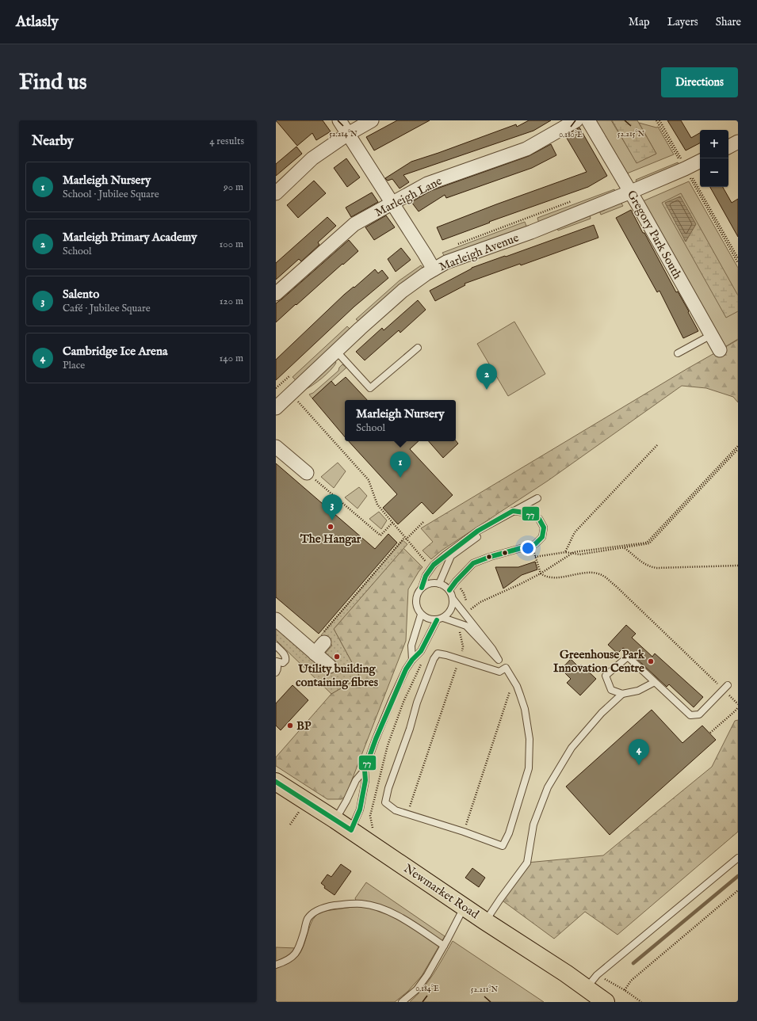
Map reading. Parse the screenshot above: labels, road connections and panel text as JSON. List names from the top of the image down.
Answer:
{
  "streets": {
    "main road": ["Newmarket Road"],
    "street": ["Marleigh Lane", "Gregory Park South", "Marleigh Avenue"]
  },
  "crossings": [
    ["Gregory Park South", "Marleigh Avenue"]
  ],
  "places": [
    "The Hangar",
    "Utility building containing fibres",
    "Greenhouse Park Innovation Centre",
    "BP"
  ],
  "lines": ["transit line 77"],
  "page": {
    "header": "Atlasly",
    "nav": ["Map", "Layers", "Share"],
    "buttons": "Directions",
    "title": "Find us",
    "heading": ["Nearby", "4 results"],
    "map_buttons": ["+", "−"],
    "list": [
      {
        "mark": "1",
        "name": "Marleigh Nursery",
        "note": "School · Jubilee Square",
        "value": "90 m"
      },
      {
        "mark": "2",
        "name": "Marleigh Primary Academy",
        "note": "School",
        "value": "100 m"
      },
      {
        "mark": "3",
        "name": "Salento",
        "note": "Café · Jubilee Square",
        "value": "120 m"
      },
      {
        "mark": "4",
        "name": "Cambridge Ice Arena",
        "note": "Place",
        "value": "140 m"
      }
    ],
    "pins": [
      "2",
      "1",
      "3",
      "4"
    ],
    "popup": ["Marleigh Nursery", "School"]
  },
  "coordinates": [
    "52.214°N",
    "52.215°N",
    "0.180°E",
    "0.184°E",
    "52.211°N"
  ]
}
